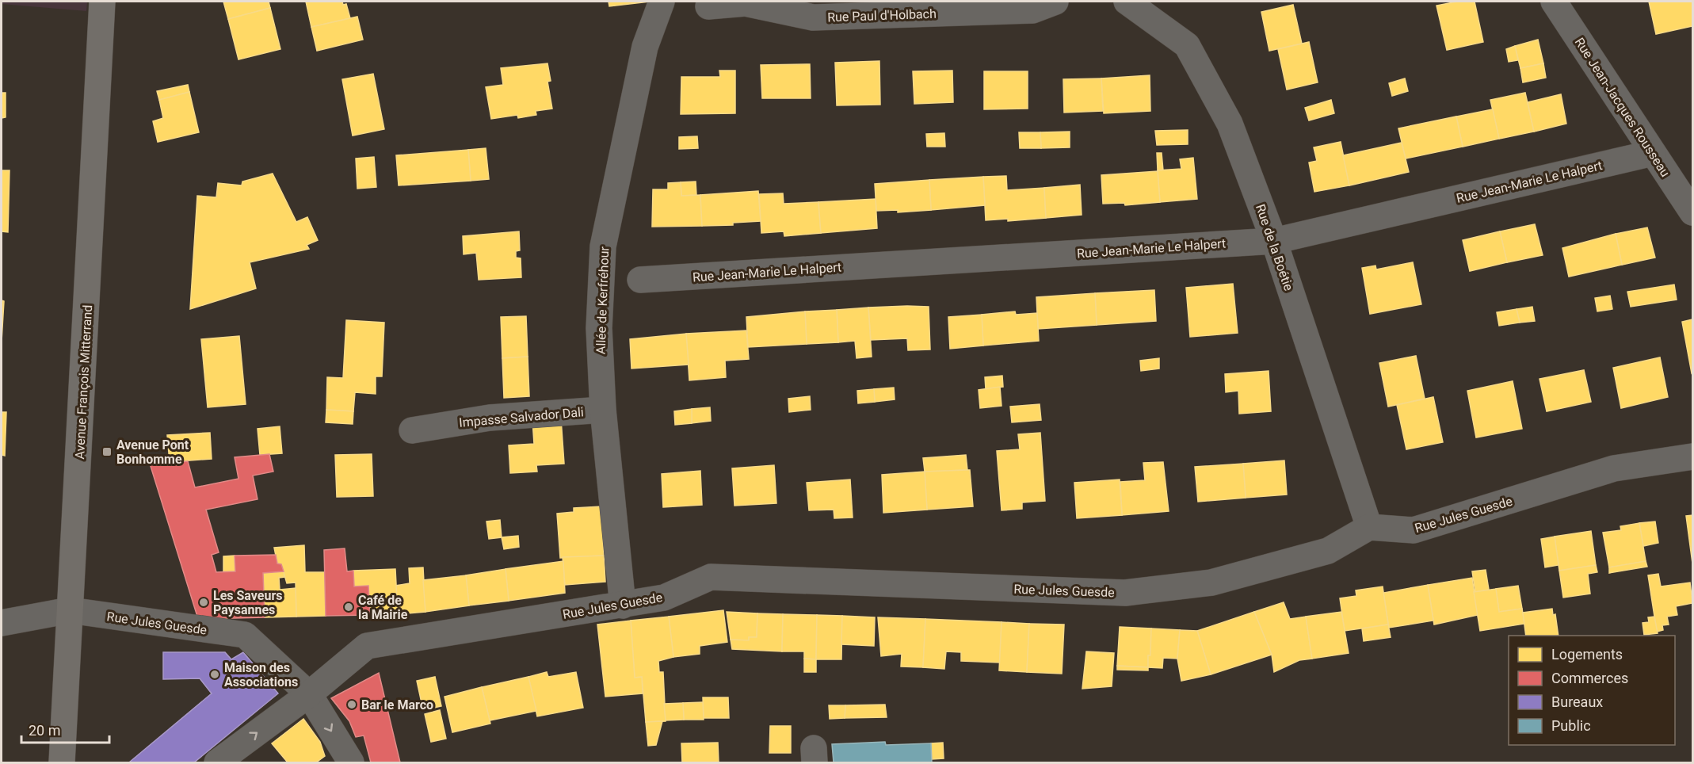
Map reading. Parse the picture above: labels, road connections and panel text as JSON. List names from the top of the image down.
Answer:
{
  "streets": {
    "main road": ["Avenue François Mitterrand"],
    "street": [
      "Rue Paul d'Holbach",
      "Rue Jean-Jacques Rousseau",
      "Rue Jean-Marie Le Halpert",
      "Rue de la Boétie",
      "Allée de Kerfréhour",
      "Impasse Salvador Dali",
      "Rue Jules Guesde"
    ]
  },
  "crossings": [
    ["Rue Jean-Jacques Rousseau", "Rue Jean-Marie Le Halpert"],
    ["Rue Jean-Marie Le Halpert", "Rue de la Boétie"],
    ["Rue de la Boétie", "Rue Jules Guesde"],
    ["Allée de Kerfréhour", "Impasse Salvador Dali"],
    ["Allée de Kerfréhour", "Rue Jules Guesde"],
    ["Avenue François Mitterrand", "Rue Jules Guesde"]
  ],
  "places": {
    "transit": ["Avenue Pont Bonhomme"],
    "other": [
      "Les Saveurs Paysannes",
      "Café de la Mairie",
      "Maison des Associations",
      "Bar le Marco"
    ]
  },
  "legend": [
    "Logements",
    "Commerces",
    "Bureaux",
    "Public"
  ],
  "scale_bar": "20 m"
}
